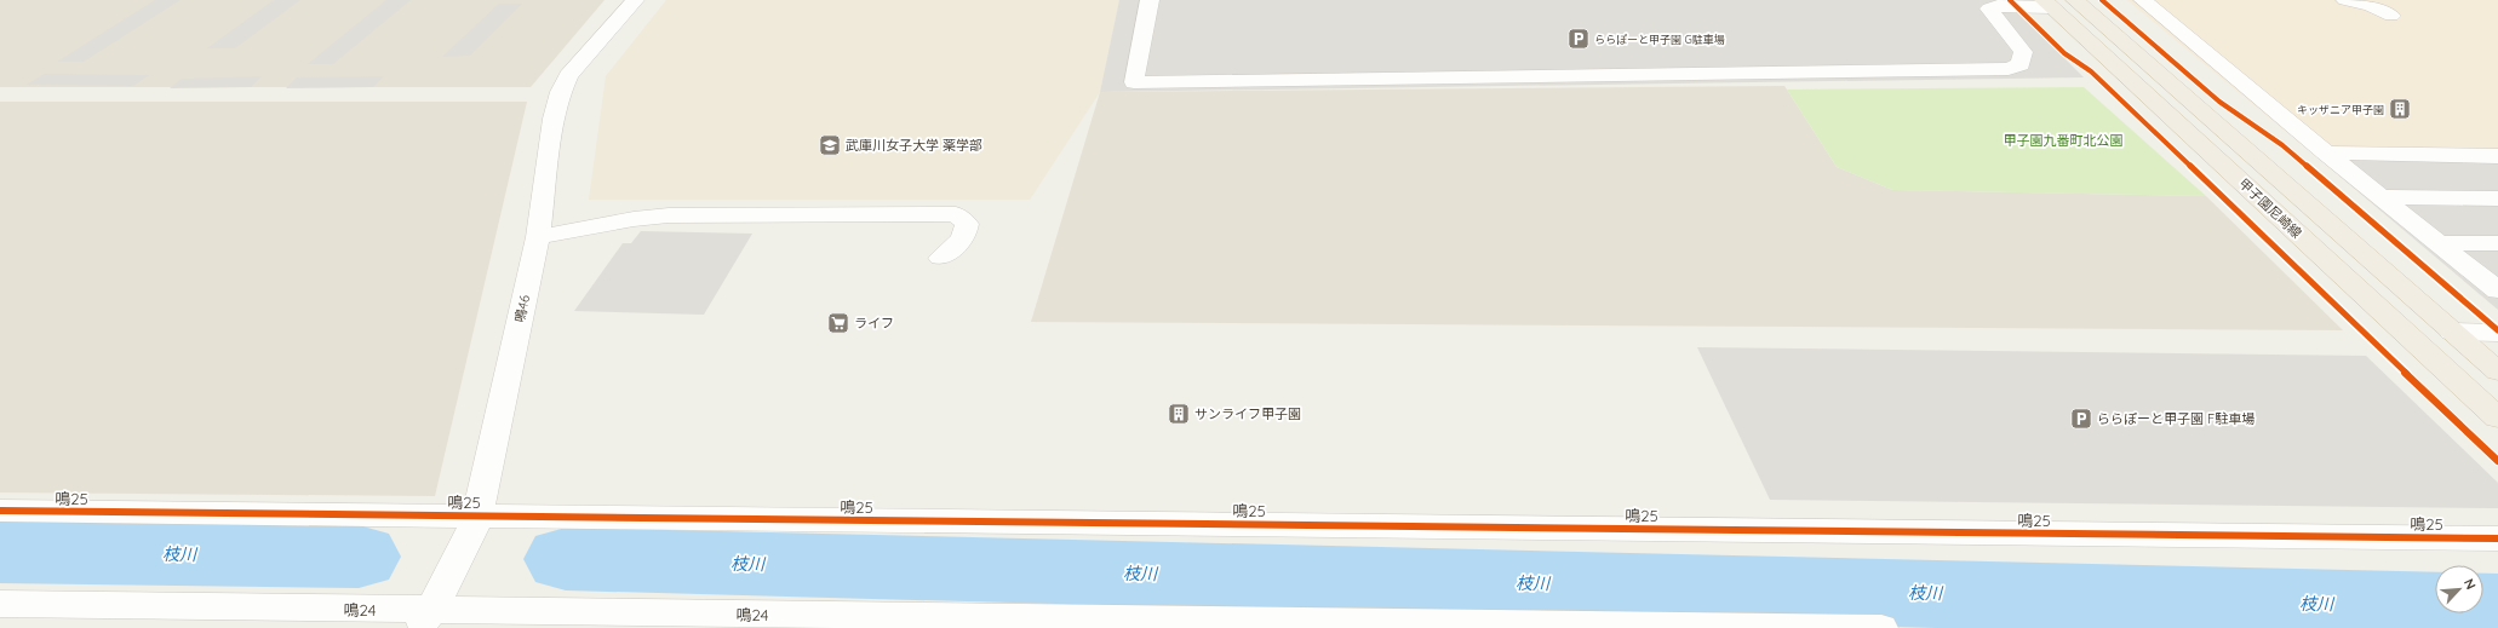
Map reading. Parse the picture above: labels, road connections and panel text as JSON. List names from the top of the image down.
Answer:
{
  "streets": {
    "main road": ["甲子園尼崎線"],
    "street": ["鳴46", "鳴25", "鳴24"]
  },
  "crossings": [
    ["鳴46", "鳴25"],
    ["鳴46", "鳴24"]
  ],
  "water": ["枝川"],
  "parks": ["甲子園九番町北公園"],
  "places": {
    "parking": ["ららぽーと甲子園 G駐車場", "ららぽーと甲子園 F駐車場"],
    "building": ["キッザニア甲子園", "サンライフ甲子園"],
    "school or university": ["武庫川女子大学 薬学部"],
    "supermarket": ["ライフ"]
  },
  "north": "top right"
}
